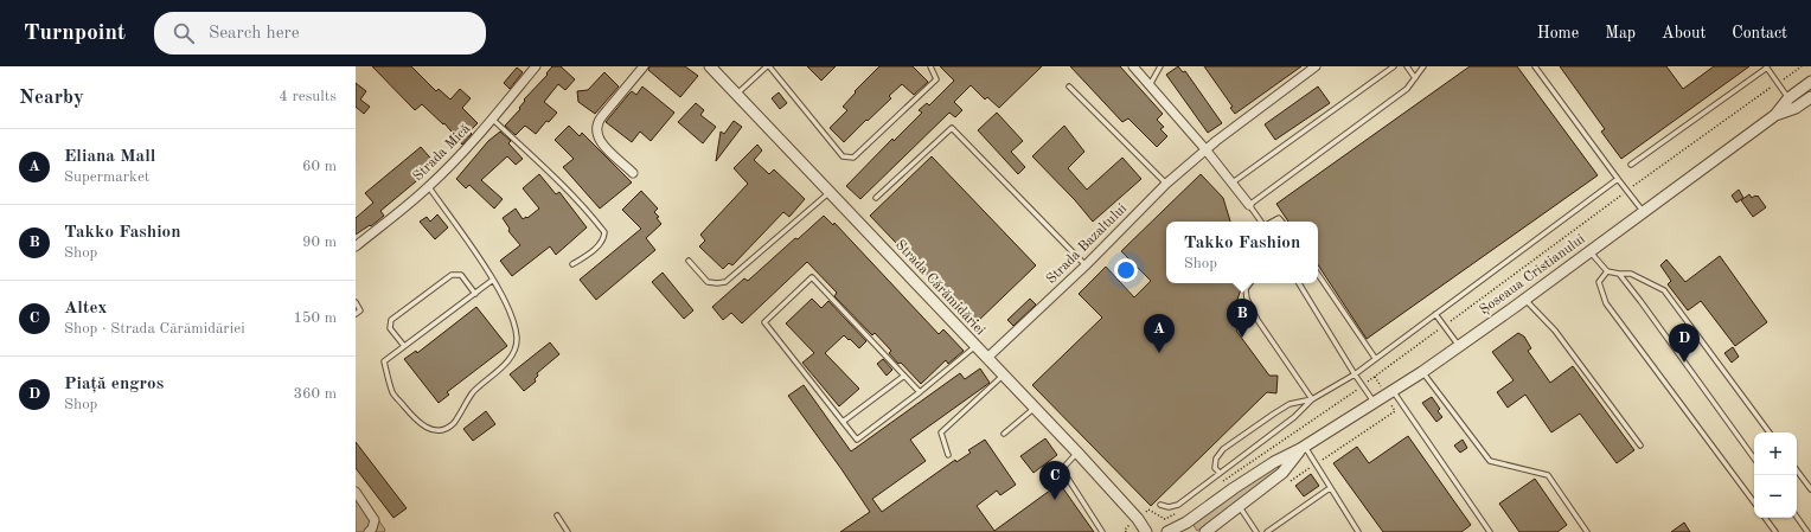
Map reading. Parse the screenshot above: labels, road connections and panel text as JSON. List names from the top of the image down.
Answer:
{
  "streets": {
    "street": [
      "Strada Mică",
      "Strada Bazaltului",
      "Șoseaua Cristianului",
      "Strada Cărămidăriei"
    ]
  },
  "crossings": [
    ["Strada Bazaltului", "Strada Cărămidăriei"]
  ],
  "page": {
    "header": "Turnpoint",
    "search": "Search here",
    "nav": [
      "Home",
      "Map",
      "About",
      "Contact"
    ],
    "heading": ["Nearby", "4 results"],
    "list": [
      {
        "mark": "A",
        "name": "Eliana Mall",
        "note": "Supermarket",
        "value": "60 m"
      },
      {
        "mark": "B",
        "name": "Takko Fashion",
        "note": "Shop",
        "value": "90 m"
      },
      {
        "mark": "C",
        "name": "Altex",
        "note": "Shop · Strada Cărămidăriei",
        "value": "150 m"
      },
      {
        "mark": "D",
        "name": "Piață engros",
        "note": "Shop",
        "value": "360 m"
      }
    ],
    "popup": ["Takko Fashion", "Shop"],
    "pins": [
      "B",
      "A",
      "D",
      "C"
    ],
    "map_buttons": ["+", "−"]
  }
}
